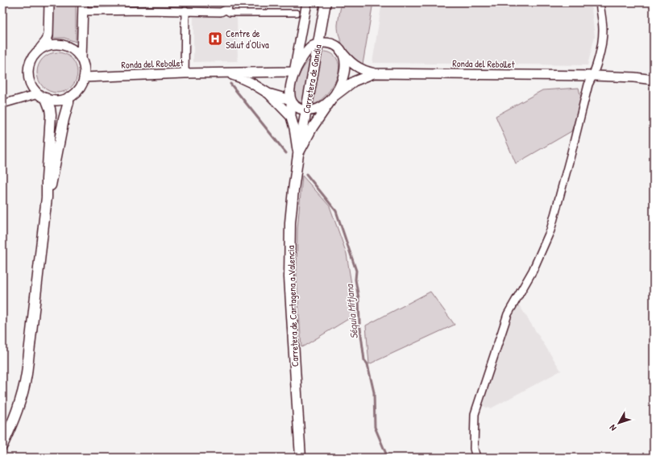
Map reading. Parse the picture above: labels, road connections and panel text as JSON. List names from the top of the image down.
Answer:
{
  "streets": {
    "main road": ["Carretera de Gandia", "Carretera de Cartagena a Valencia"],
    "street": ["Ronda del Rebollet"]
  },
  "crossings": [
    ["Ronda del Rebollet", "Carretera de Gandia"],
    ["Carretera de Gandia", "Carretera de Cartagena a Valencia"]
  ],
  "water": ["Séquia Mitjana"],
  "places": {
    "hospital": ["Centre de Salut d'Oliva"]
  },
  "north": "bottom left"
}
